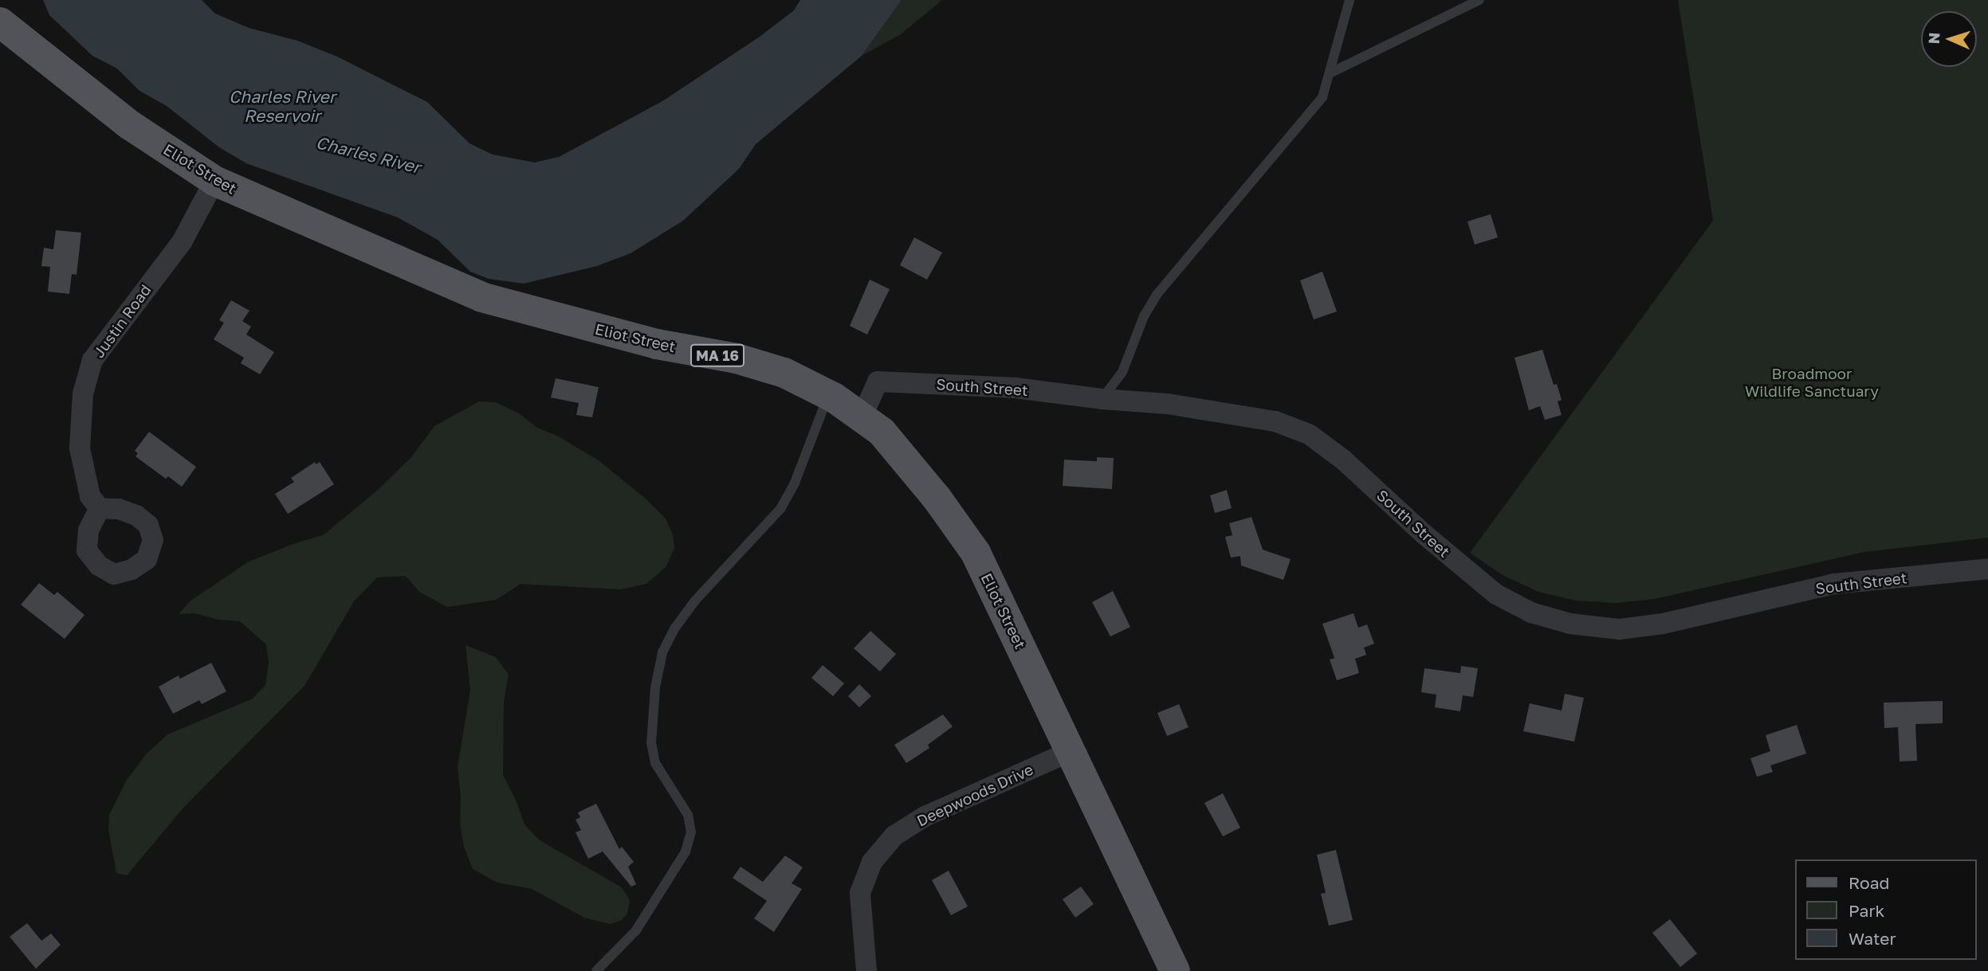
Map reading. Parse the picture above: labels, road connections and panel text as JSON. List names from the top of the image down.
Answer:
{
  "streets": {
    "main road": ["Eliot Street", "MA 16"],
    "street": ["Justin Road", "South Street", "Deepwoods Drive"]
  },
  "crossings": [
    ["Eliot Street", "Justin Road"],
    ["Eliot Street", "South Street"],
    ["Eliot Street", "Deepwoods Drive"]
  ],
  "water": ["Charles River Reservoir", "Charles River"],
  "parks": ["Broadmoor Wildlife Sanctuary"],
  "legend": ["Road", "Park", "Water"],
  "north": "left"
}
